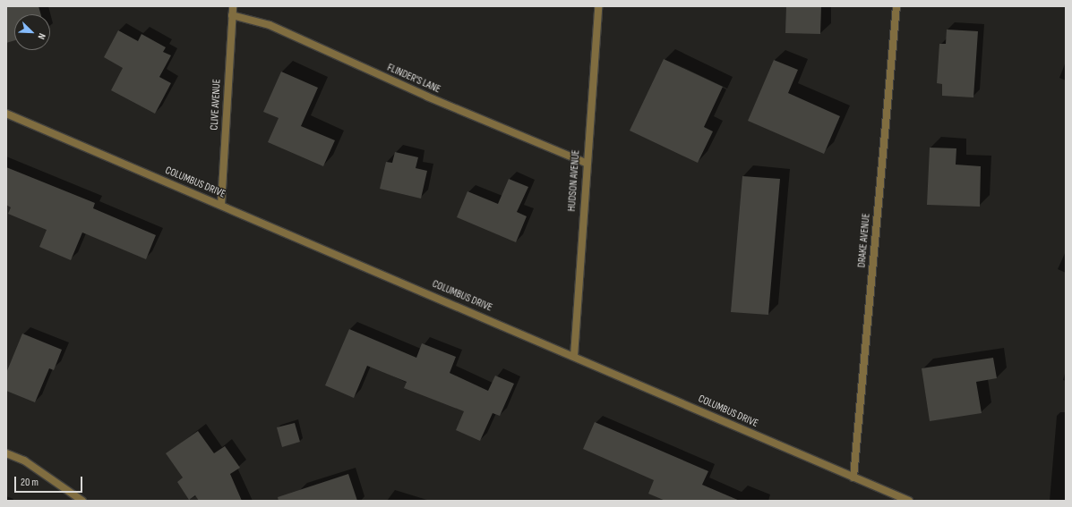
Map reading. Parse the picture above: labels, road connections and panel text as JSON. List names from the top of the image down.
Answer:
{
  "streets": {
    "street": [
      "FLINDER'S LANE",
      "CLIVE AVENUE",
      "HUDSON AVENUE",
      "COLUMBUS DRIVE",
      "DRAKE AVENUE"
    ]
  },
  "crossings": [
    ["FLINDER'S LANE", "CLIVE AVENUE"],
    ["FLINDER'S LANE", "HUDSON AVENUE"],
    ["CLIVE AVENUE", "COLUMBUS DRIVE"],
    ["HUDSON AVENUE", "COLUMBUS DRIVE"],
    ["COLUMBUS DRIVE", "DRAKE AVENUE"]
  ],
  "scale_bar": "20 m",
  "north": "bottom right"
}
